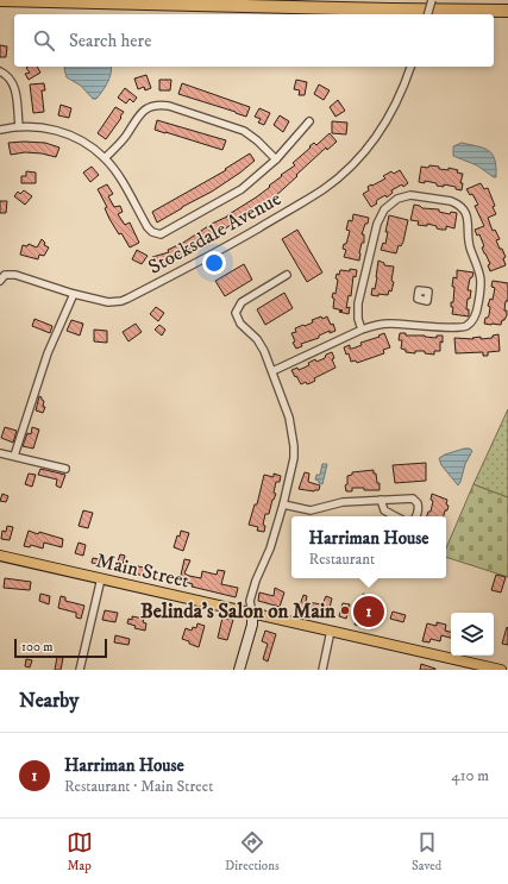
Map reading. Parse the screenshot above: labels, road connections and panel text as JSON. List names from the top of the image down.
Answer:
{
  "streets": {
    "main road": ["Main Street"],
    "street": ["Stocksdale Avenue"]
  },
  "places": ["Belinda’s Salon on Main"],
  "scale_bar": "100 m",
  "page": {
    "search": "Search here",
    "popup": ["Harriman House", "Restaurant"],
    "pins": "1",
    "scale": "100 m",
    "heading": "Nearby",
    "list": [
      {
        "mark": "1",
        "name": "Harriman House",
        "note": "Restaurant · Main Street",
        "value": "410 m"
      }
    ],
    "nav": ["Map", "Directions", "Saved"]
  }
}
